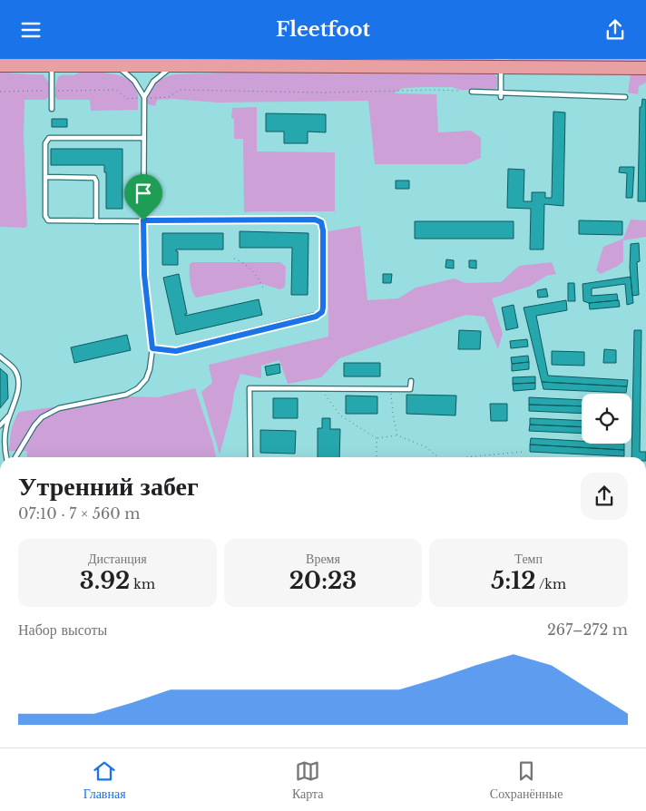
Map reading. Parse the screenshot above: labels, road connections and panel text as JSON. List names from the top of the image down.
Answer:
{
  "page": {
    "header": "Fleetfoot",
    "heading": ["Утренний забег", "07:10 · 7 × 560 m"],
    "stats": [
      ["Дистанция", "3.92 km"],
      ["Время", "20:23"],
      ["Темп", "5:12 /km"]
    ],
    "chart": ["Набор высоты", "267–272 m"],
    "tabs": ["Главная", "Карта", "Сохранённые"]
  }
}
